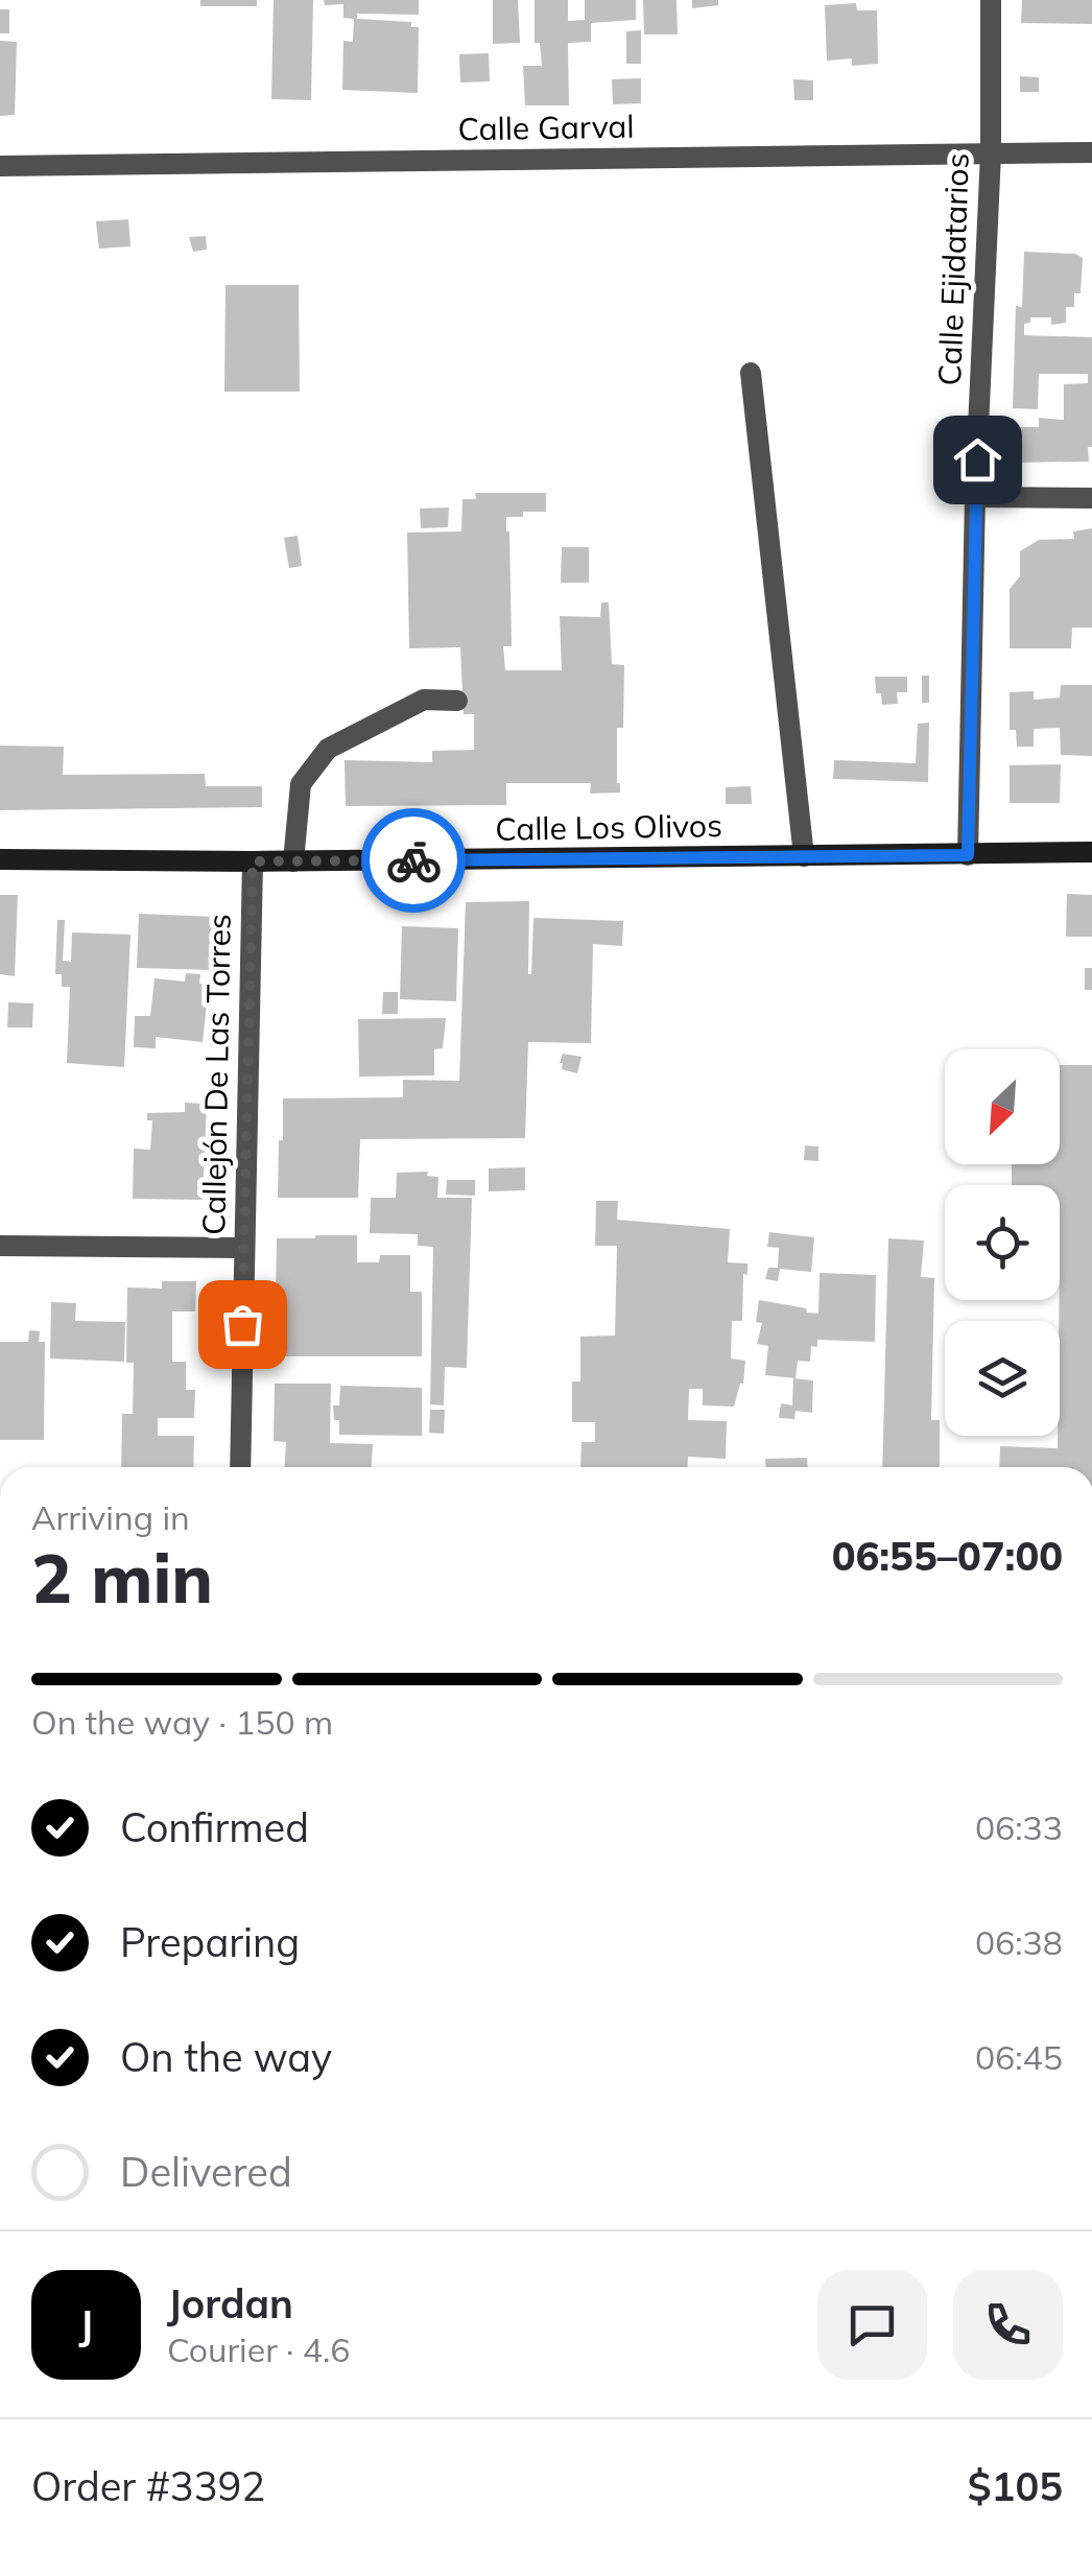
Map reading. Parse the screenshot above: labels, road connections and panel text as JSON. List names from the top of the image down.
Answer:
{
  "streets": {
    "main road": ["Calle Los Olivos"],
    "street": ["Calle Garval", "Calle Ejidatarios", "Callejón De Las Torres"]
  },
  "crossings": [
    ["Calle Garval", "Calle Ejidatarios"],
    ["Calle Ejidatarios", "Calle Los Olivos"],
    ["Calle Los Olivos", "Callejón De Las Torres"]
  ],
  "north": "bottom left",
  "page": {
    "heading": ["2 min", "Arriving in", "06:55–07:00"],
    "panel": [
      "Jordan",
      "Courier · 4.6",
      "Order #3392",
      "$105"
    ],
    "bar": "On the way · 150 m",
    "list": [
      ["Confirmed", "06:33"],
      ["Preparing", "06:38"],
      ["On the way", "06:45"],
      "Delivered"
    ],
    "round": "J"
  }
}
